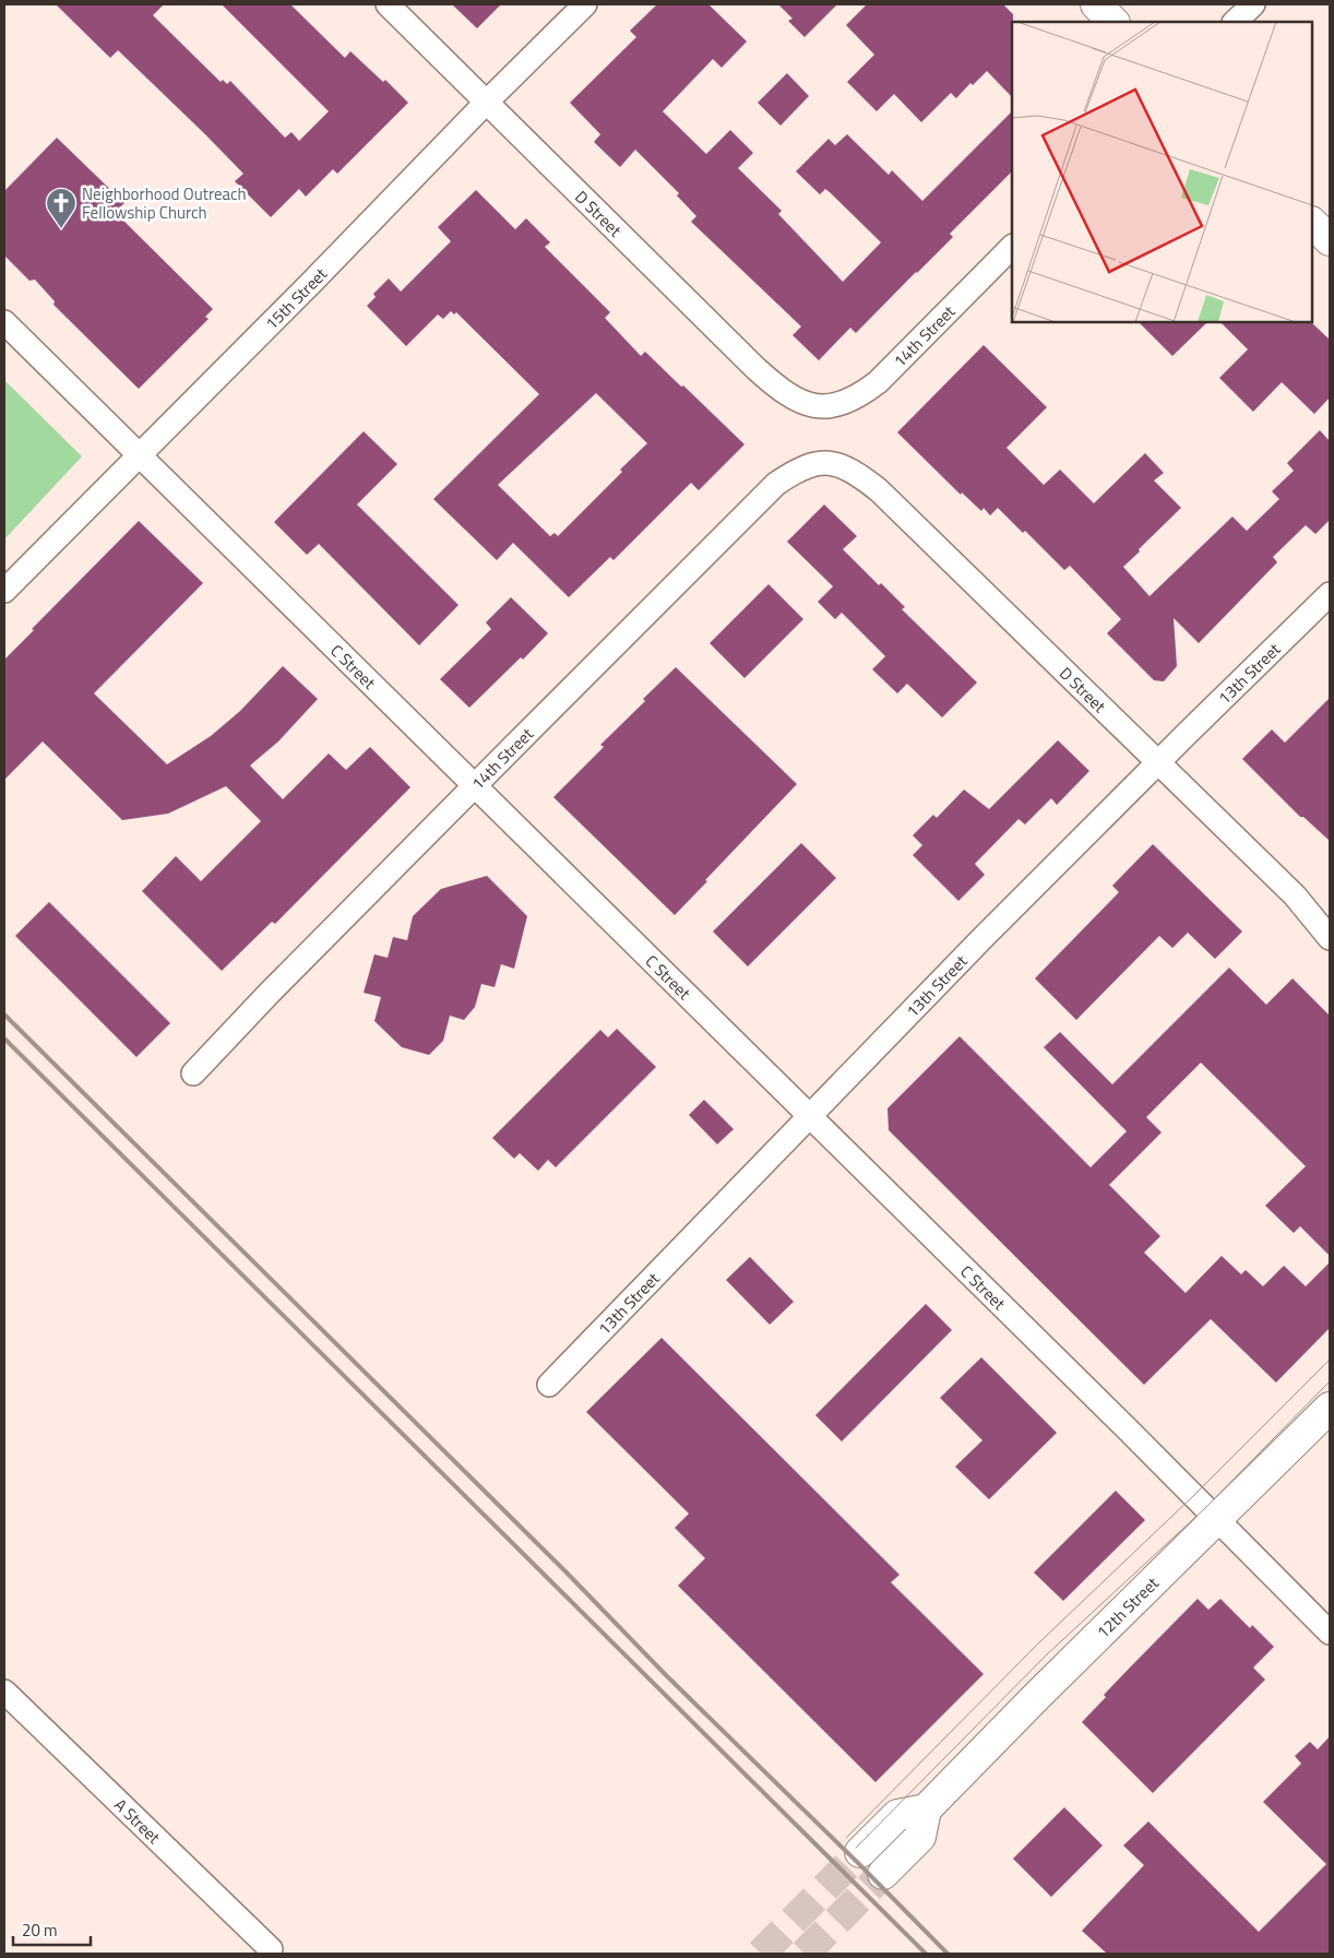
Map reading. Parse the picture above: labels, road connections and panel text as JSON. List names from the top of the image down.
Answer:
{
  "streets": {
    "main road": ["12th Street"],
    "street": [
      "D Street",
      "15th Street",
      "14th Street",
      "C Street",
      "13th Street",
      "A Street"
    ]
  },
  "crossings": [
    ["D Street", "15th Street"],
    ["D Street", "14th Street"],
    ["D Street", "13th Street"],
    ["15th Street", "C Street"],
    ["14th Street", "C Street"],
    ["C Street", "13th Street"],
    ["C Street", "12th Street"]
  ],
  "places": {
    "church": ["Neighborhood Outreach Fellowship Church"]
  },
  "scale_bar": "20 m"
}
